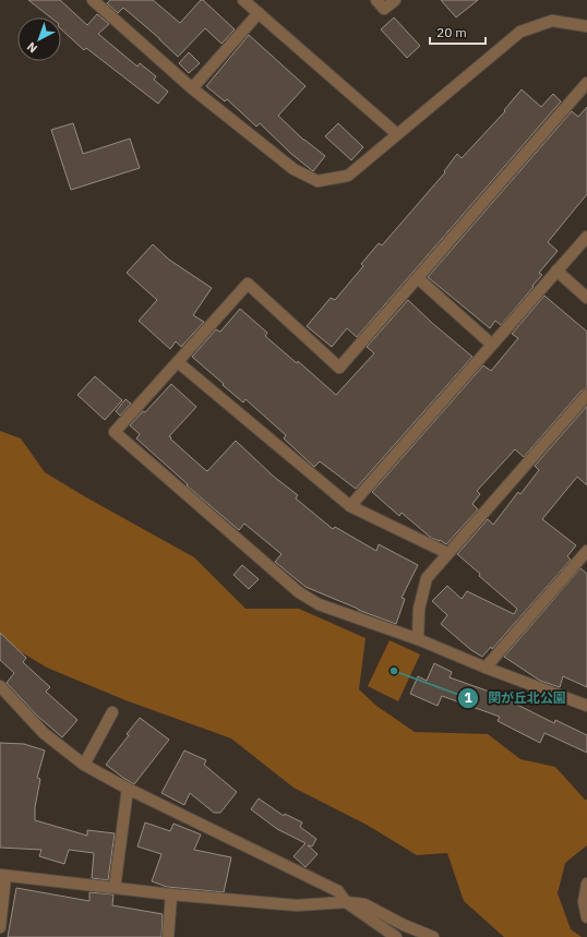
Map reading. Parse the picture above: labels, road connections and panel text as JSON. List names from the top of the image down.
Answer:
{
  "places": ["関が丘北公園"],
  "scale_bar": "20 m",
  "north": "bottom left"
}
